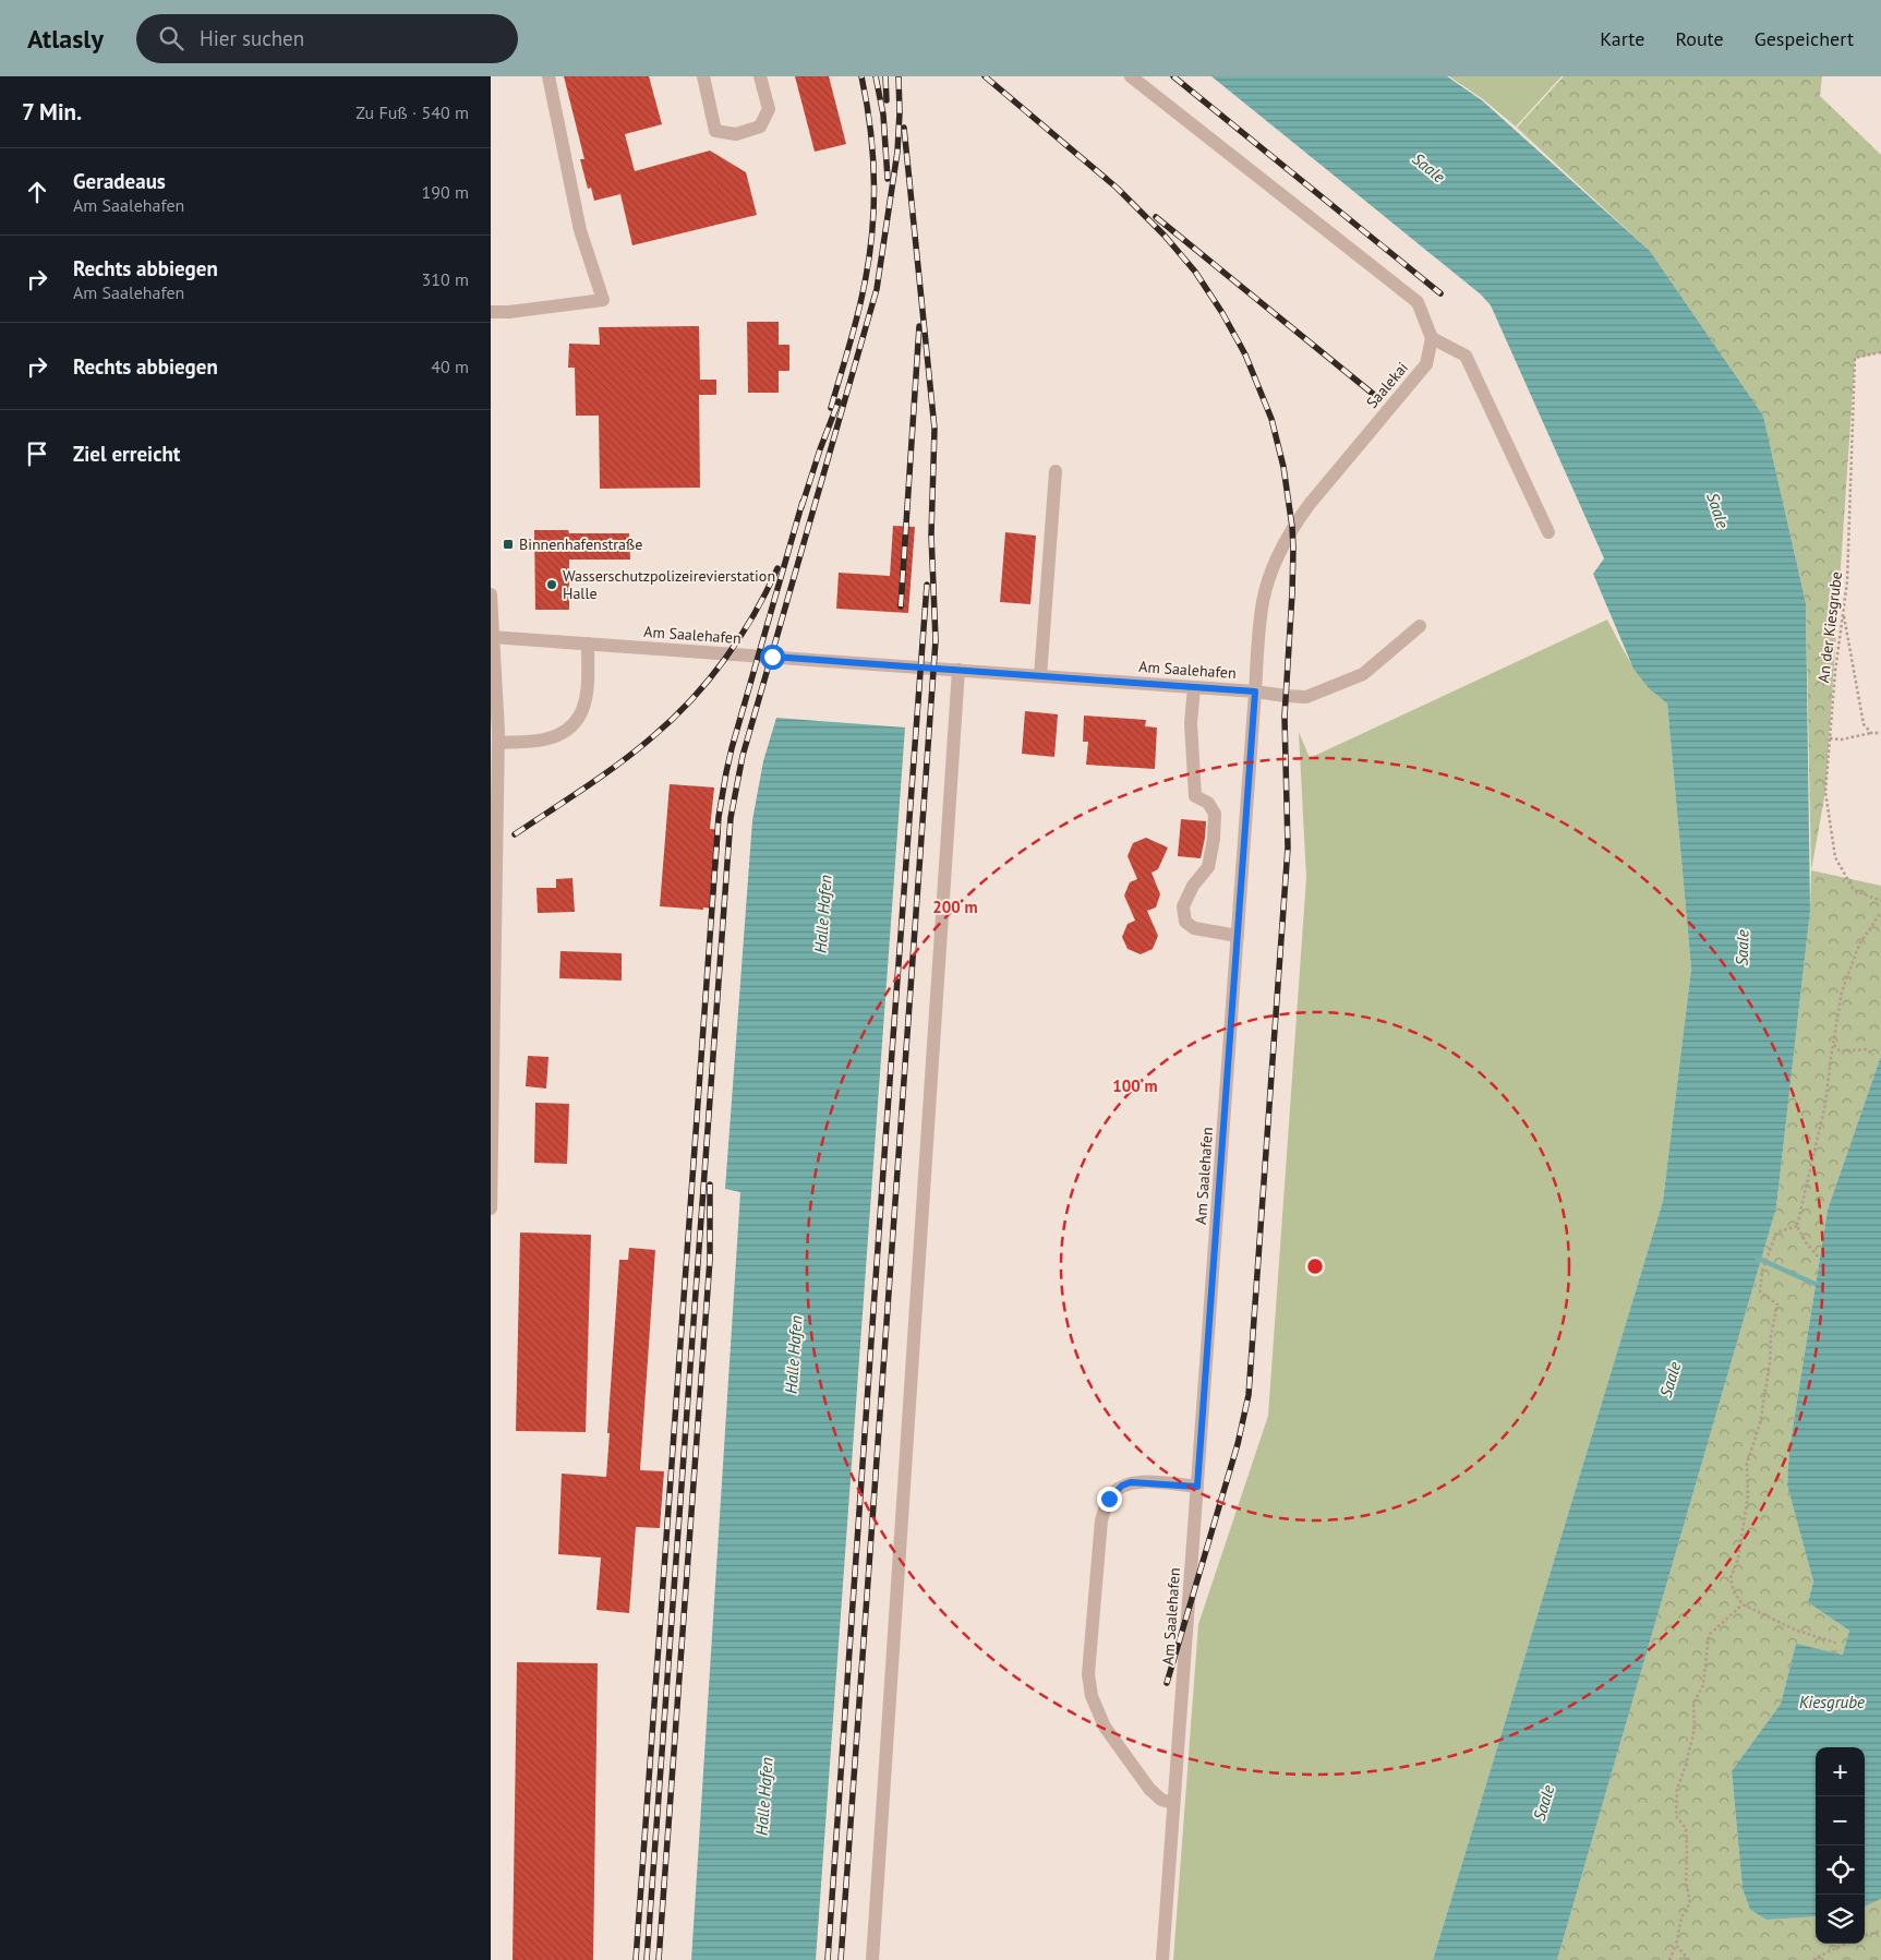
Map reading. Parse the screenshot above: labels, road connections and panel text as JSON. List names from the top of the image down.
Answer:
{
  "streets": {
    "street": ["Saalekai", "Am Saalehafen"],
    "path": ["An der Kiesgrube"]
  },
  "crossings": [
    ["Saalekai", "Am Saalehafen"]
  ],
  "water": ["Saale", "Halle Hafen", "Kiesgrube"],
  "places": {
    "transit": ["Binnenhafenstraße"],
    "other": ["Wasserschutzpolizeirevierstation Halle"]
  },
  "page": {
    "header": "Atlasly",
    "search": "Hier suchen",
    "nav": ["Karte", "Route", "Gespeichert"],
    "heading": ["7 Min.", "Zu Fuß · 540 m"],
    "list": [
      ["Geradeaus", "Am Saalehafen", "190 m"],
      ["Rechts abbiegen", "Am Saalehafen", "310 m"],
      ["Rechts abbiegen", "40 m"],
      "Ziel erreicht"
    ],
    "map_buttons": ["+", "−"]
  },
  "rings": ["200 m", "100 m"]
}
